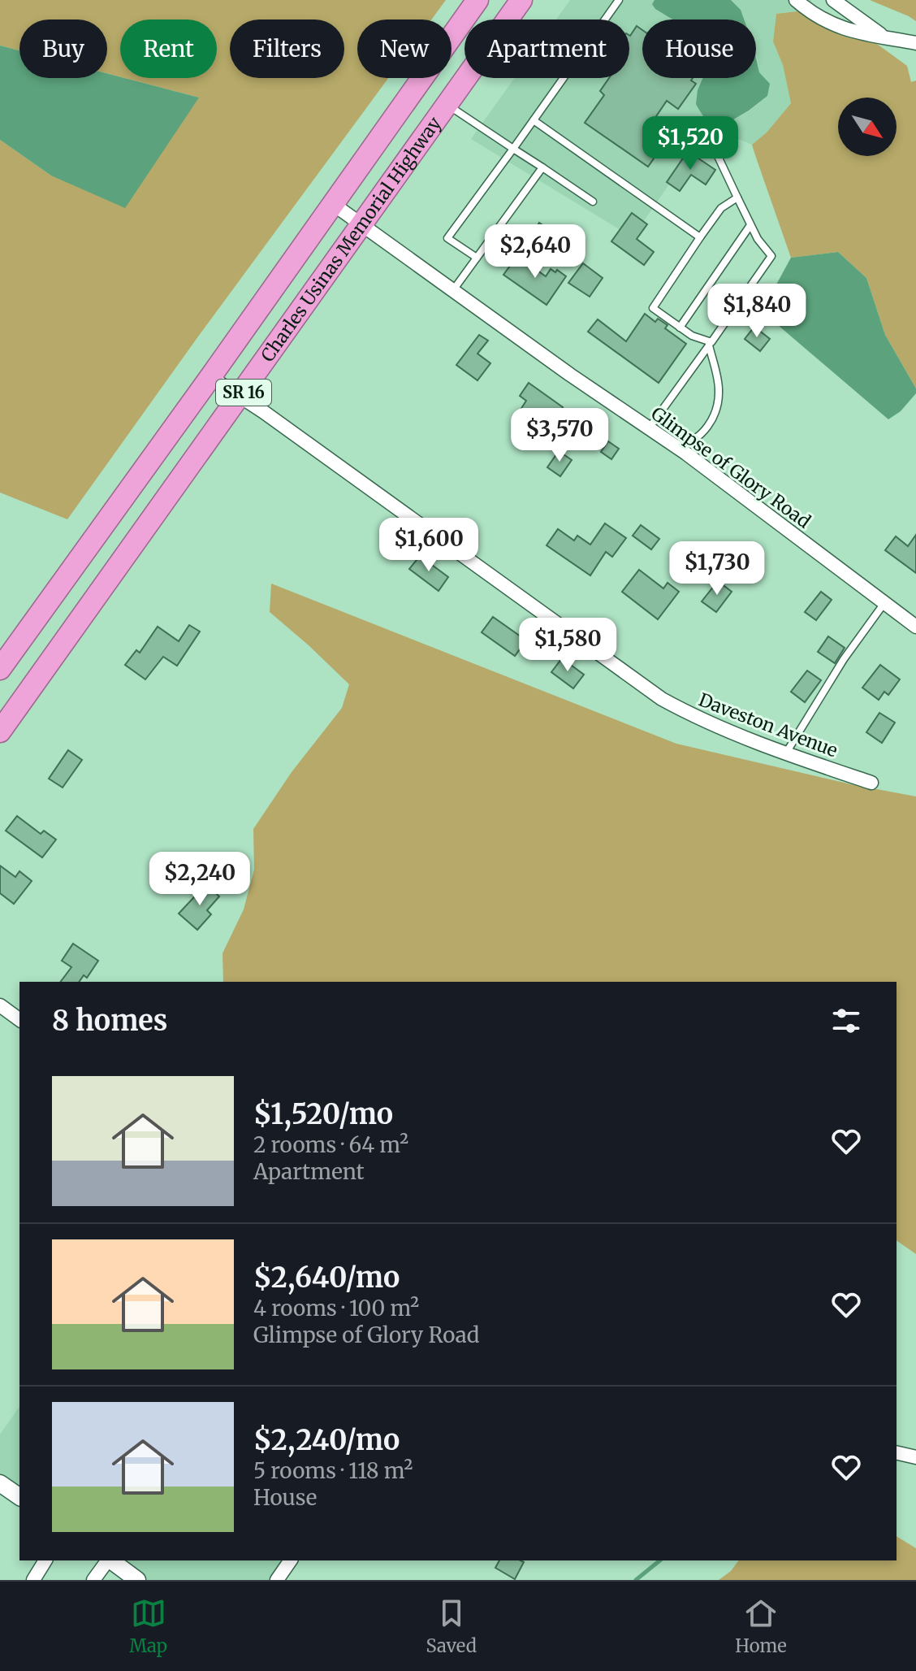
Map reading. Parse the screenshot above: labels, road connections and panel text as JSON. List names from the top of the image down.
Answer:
{
  "streets": {
    "highway": ["Charles Usinas Memorial Highway", "SR 16"],
    "street": ["Glimpse of Glory Road", "Daveston Avenue"]
  },
  "crossings": [
    ["Charles Usinas Memorial Highway", "Glimpse of Glory Road"],
    ["Charles Usinas Memorial Highway", "Daveston Avenue"]
  ],
  "north": "bottom right",
  "page": {
    "chip": [
      "Buy",
      "Rent",
      "Filters",
      "New",
      "Apartment",
      "House"
    ],
    "price": [
      "$1,520",
      "$2,640",
      "$1,840",
      "$3,570",
      "$1,600",
      "$1,730",
      "$1,580",
      "$2,240"
    ],
    "heading": "8 homes",
    "list": [
      {
        "name": "$1,520/mo",
        "note": "2 rooms · 64 m² · Apartment"
      },
      {
        "name": "$2,640/mo",
        "note": "4 rooms · 100 m² · Glimpse of Glory Road"
      },
      {
        "name": "$2,240/mo",
        "note": "5 rooms · 118 m² · House"
      }
    ],
    "tabs": ["Map", "Saved", "Home"]
  }
}
